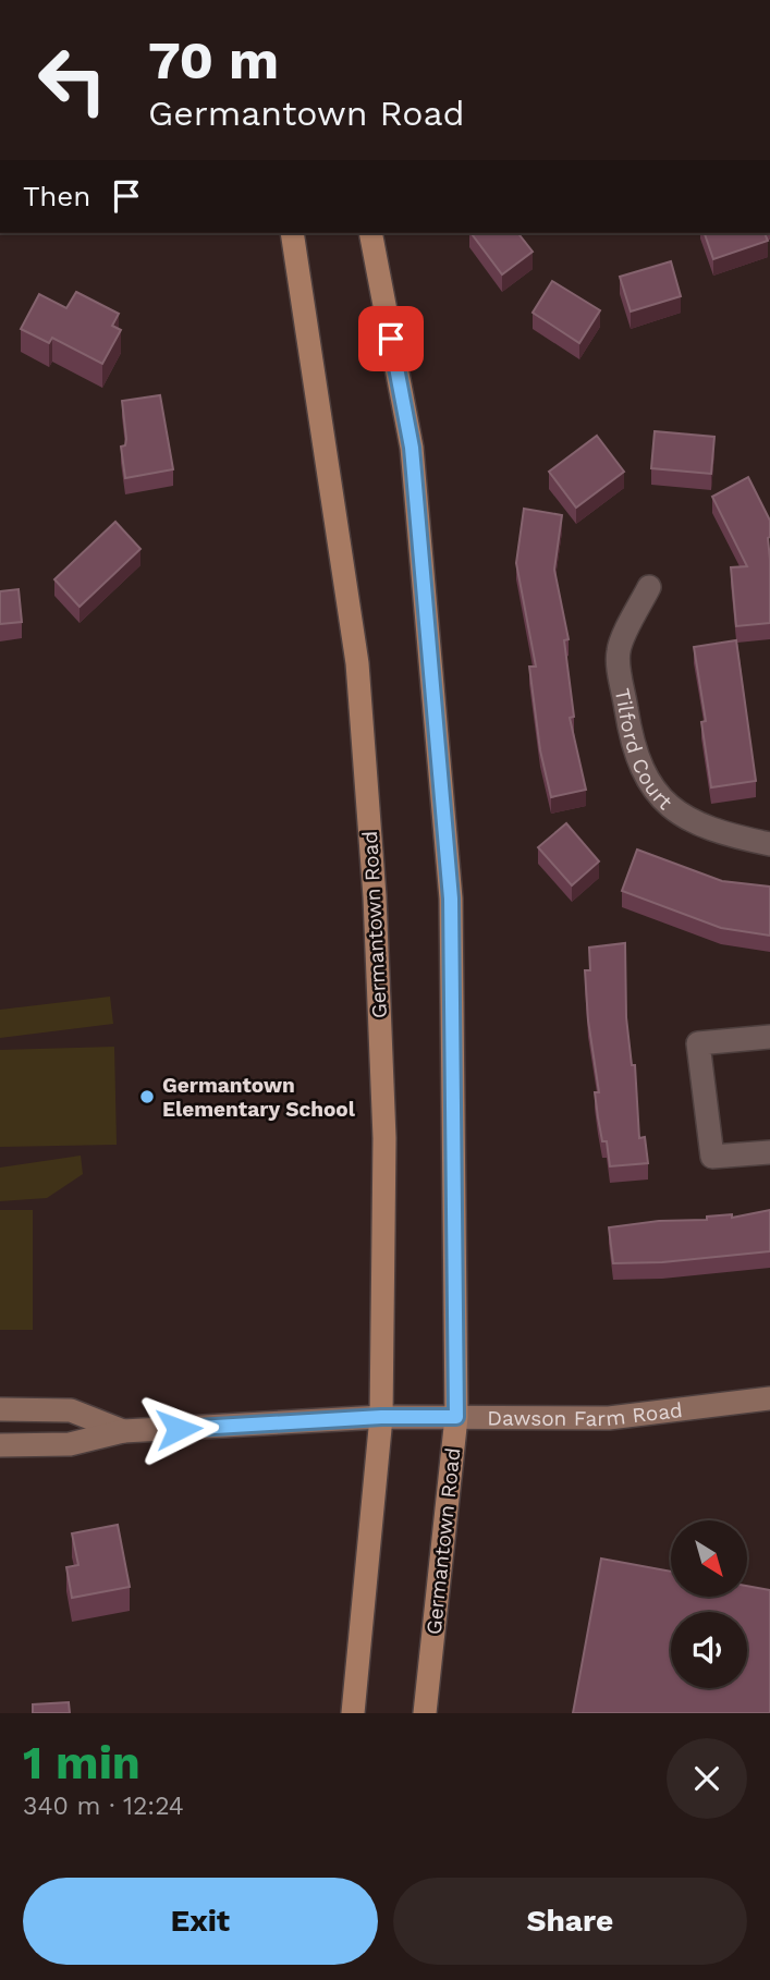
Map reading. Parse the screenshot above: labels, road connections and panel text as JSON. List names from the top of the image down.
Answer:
{
  "streets": {
    "main road": ["Germantown Road"],
    "street": ["Tilford Court", "Dawson Farm Road"]
  },
  "crossings": [
    ["Germantown Road", "Dawson Farm Road"]
  ],
  "places": ["Germantown Elementary School"],
  "north": "bottom right",
  "page": {
    "turn": ["70 m", "Germantown Road"],
    "then": "Then",
    "heading": ["1 min", "340 m · 12:24"],
    "buttons": ["Exit", "Share"]
  }
}
